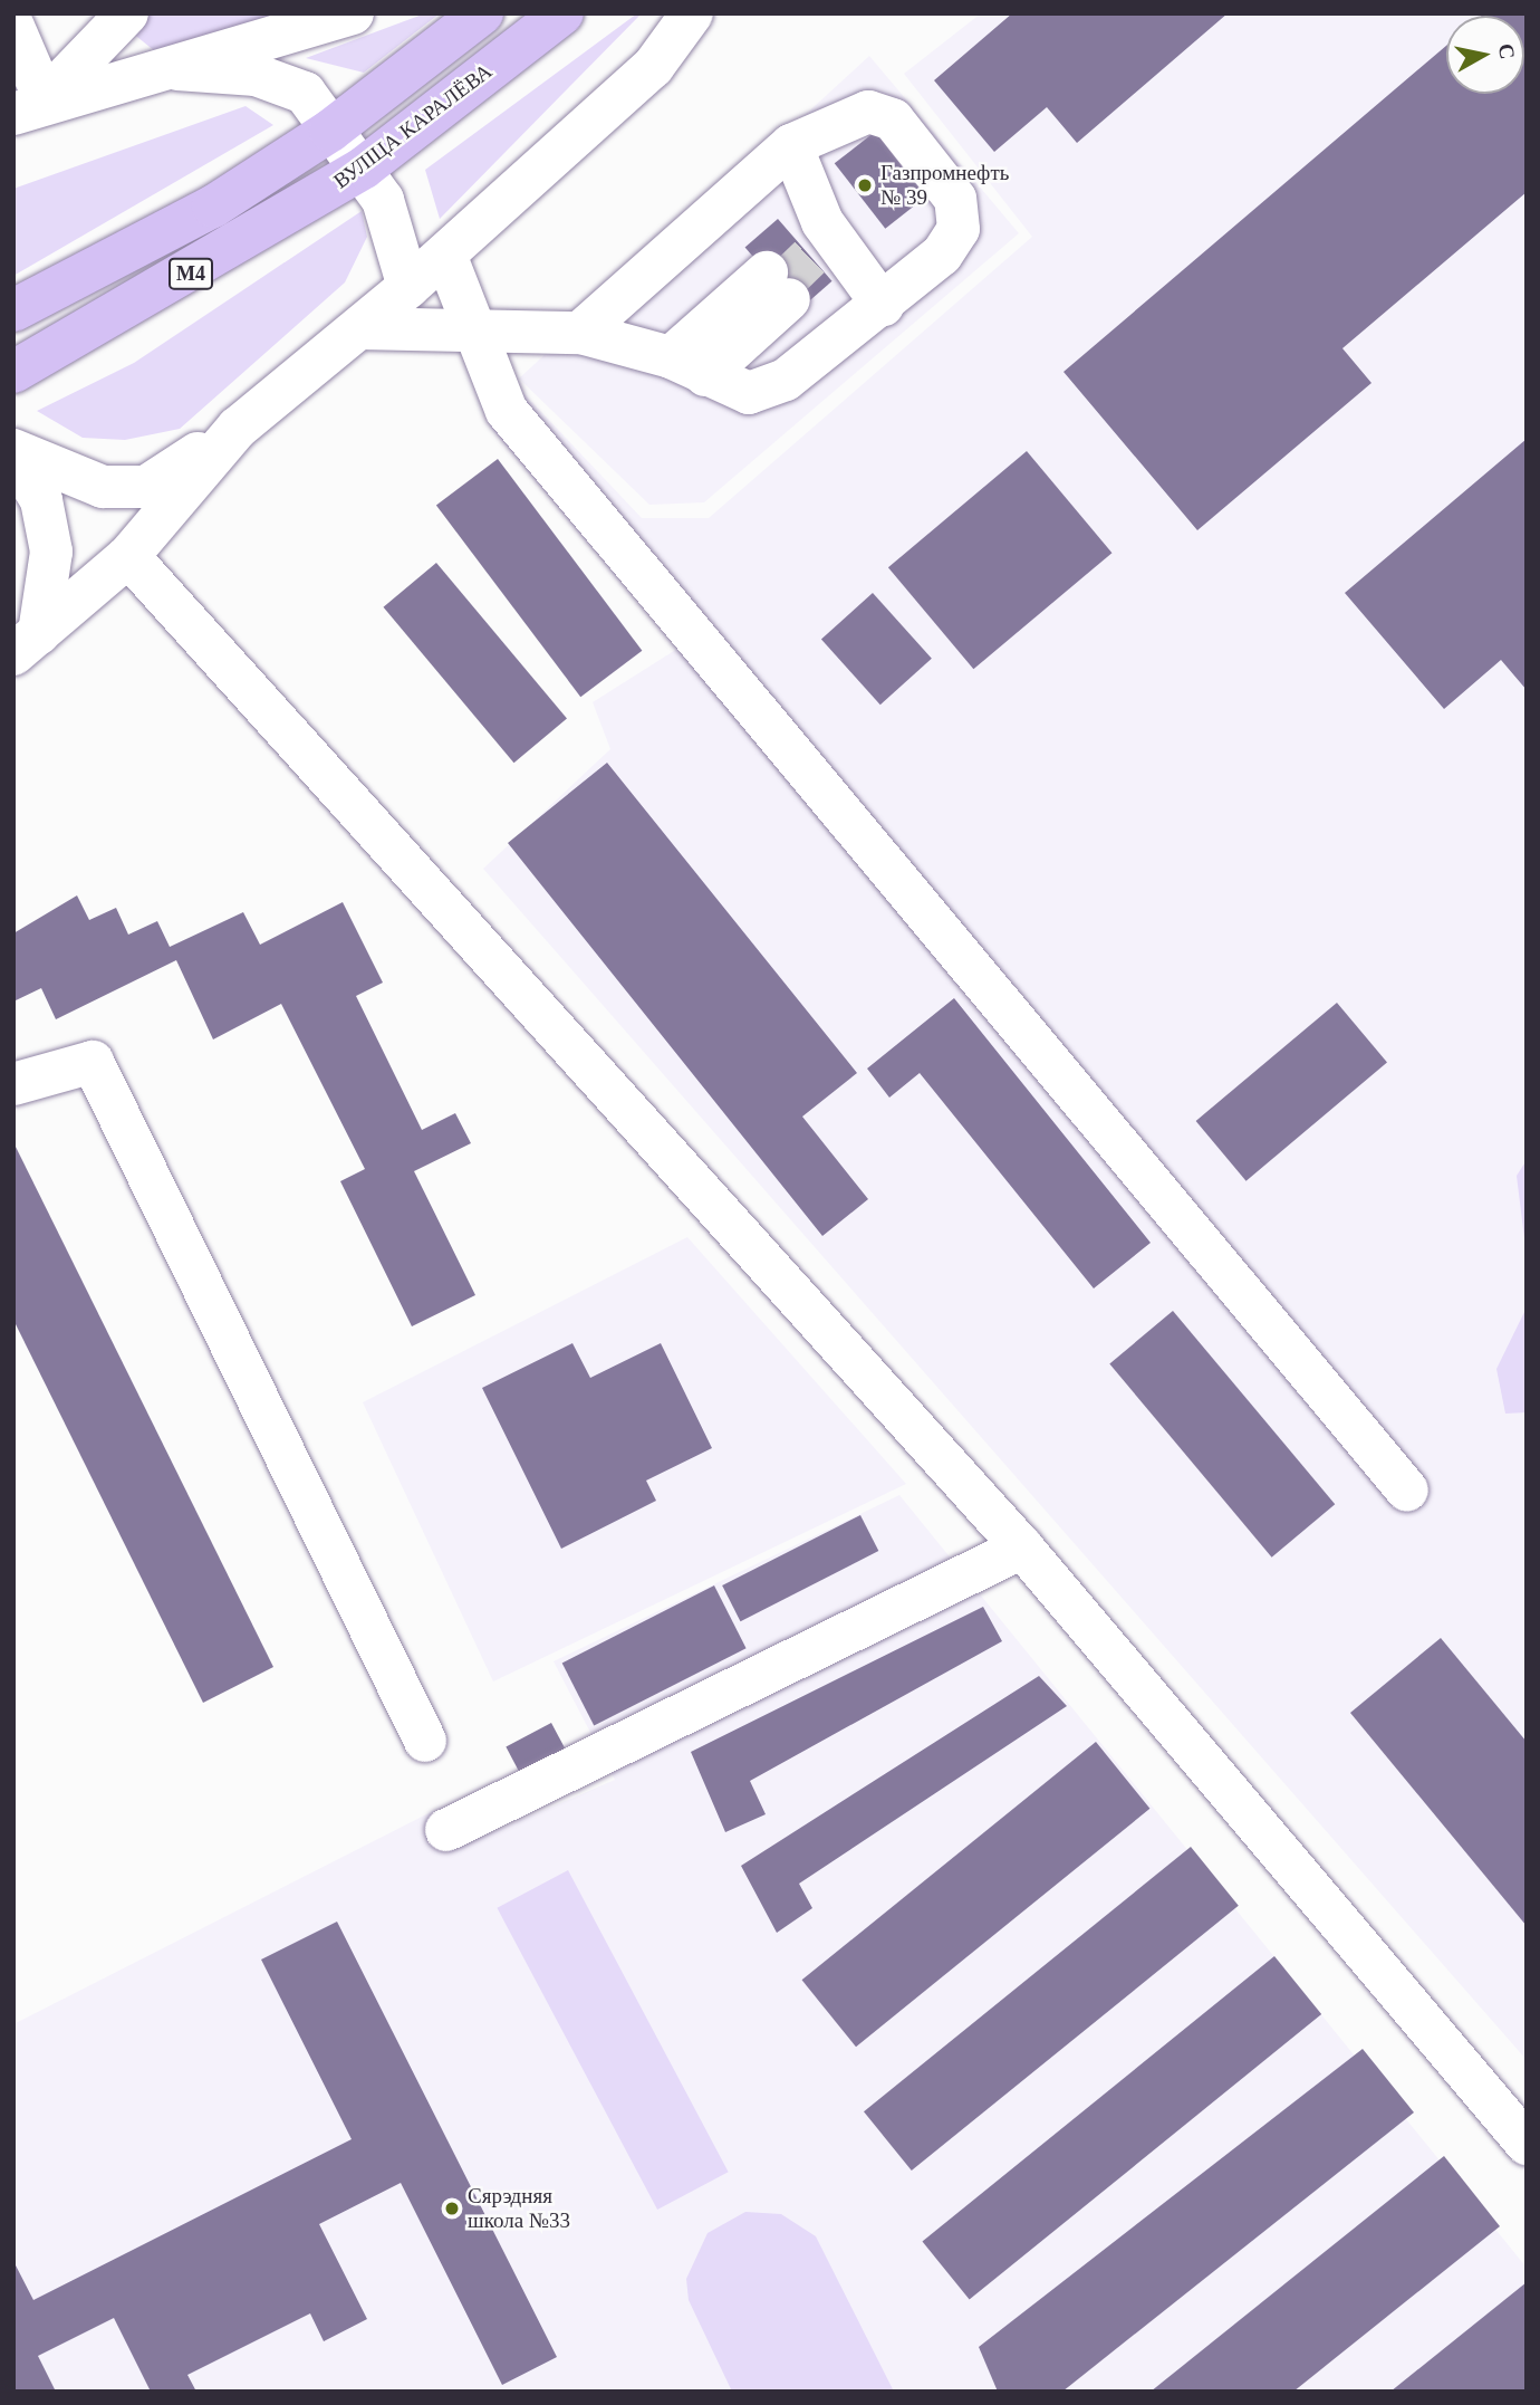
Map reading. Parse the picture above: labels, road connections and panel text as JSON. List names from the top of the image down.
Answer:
{
  "streets": {
    "main road": ["ВУЛІЦА КАРАЛЁВА", "М4"]
  },
  "places": ["Газпромнефть № 39", "Сярэдняя школа №33"],
  "north": "right"
}
